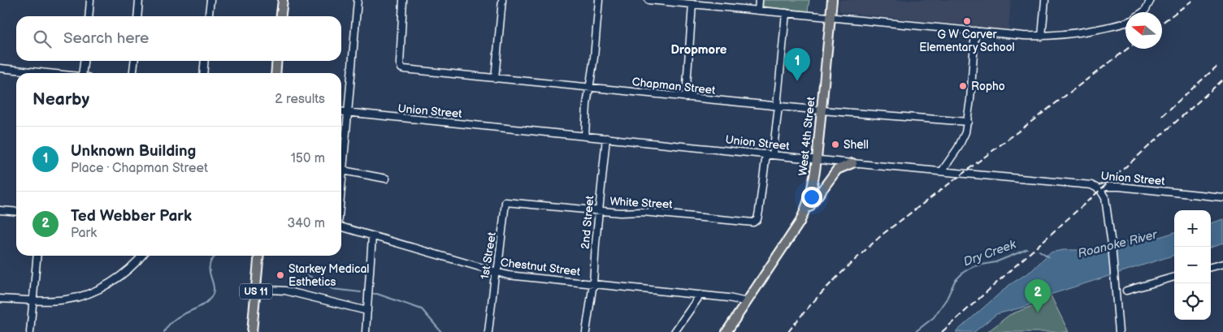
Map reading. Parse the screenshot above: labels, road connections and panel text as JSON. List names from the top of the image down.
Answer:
{
  "streets": {
    "main road": ["West 4th Street", "US 11"],
    "street": [
      "Chapman Street",
      "Union Street",
      "White Street",
      "2nd Street",
      "1st Street",
      "Chestnut Street"
    ]
  },
  "crossings": [
    ["Chapman Street", "West 4th Street"],
    ["Chapman Street", "White Street"],
    ["Union Street", "West 4th Street"],
    ["Union Street", "White Street"],
    ["Union Street", "2nd Street"],
    ["West 4th Street", "Chestnut Street"],
    ["White Street", "2nd Street"],
    ["White Street", "1st Street"],
    ["2nd Street", "Chestnut Street"],
    ["1st Street", "Chestnut Street"]
  ],
  "districts": ["Dropmore"],
  "water": ["Roanoke River", "Dry Creek"],
  "places": [
    "G W Carver Elementary School",
    "Ropho",
    "Shell",
    "Starkey Medical Esthetics"
  ],
  "north": "left",
  "page": {
    "search": "Search here",
    "pins": ["1", "2"],
    "heading": ["Nearby", "2 results"],
    "list": [
      {
        "mark": "1",
        "name": "Unknown Building",
        "note": "Place · Chapman Street",
        "value": "150 m"
      },
      {
        "mark": "2",
        "name": "Ted Webber Park",
        "note": "Park",
        "value": "340 m"
      }
    ],
    "map_buttons": ["+", "−"]
  }
}
